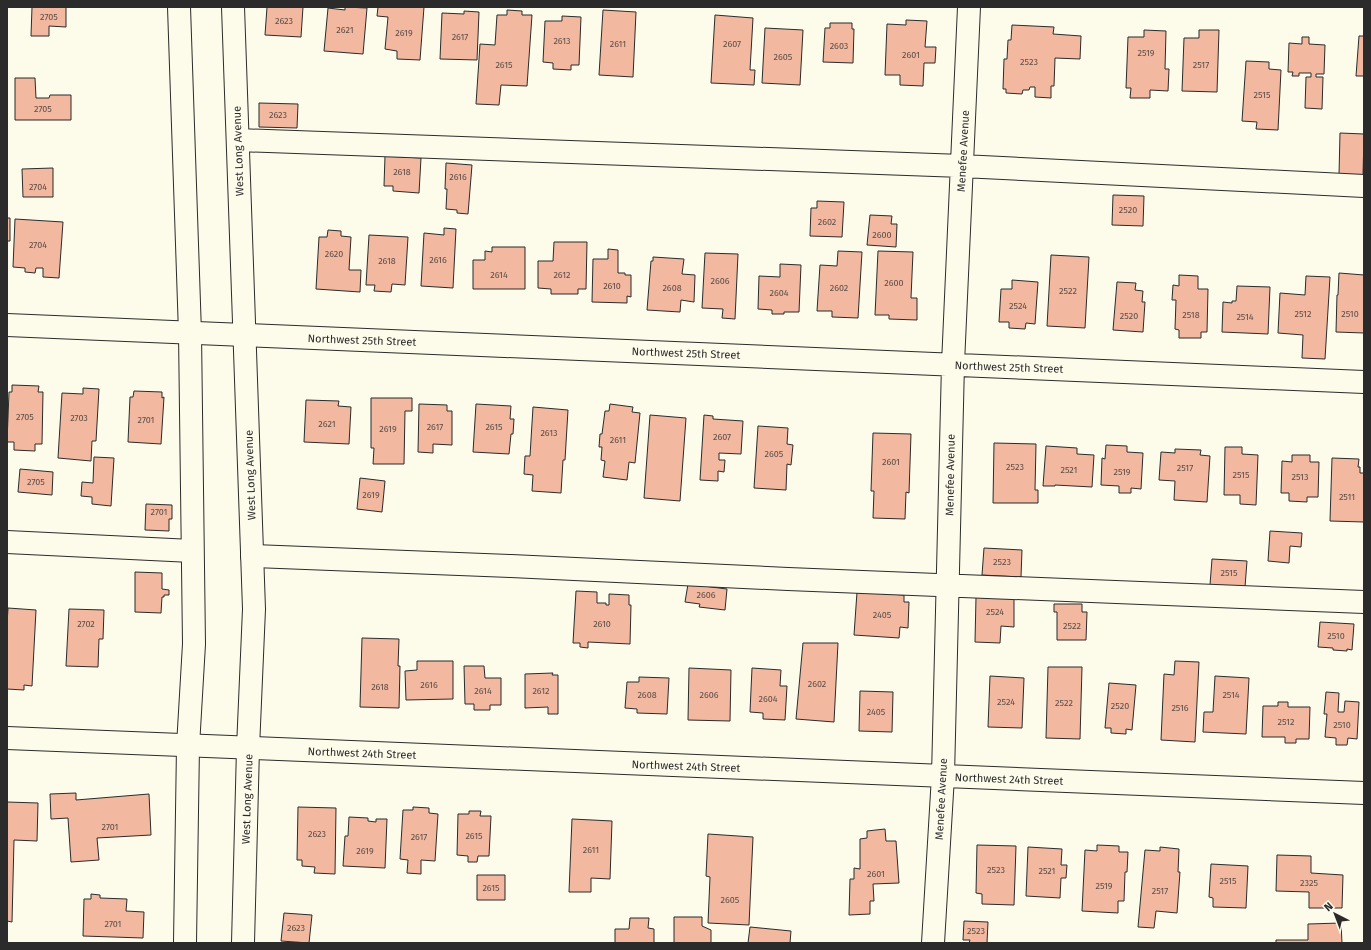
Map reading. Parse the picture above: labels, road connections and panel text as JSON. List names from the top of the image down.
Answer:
{
  "streets": {
    "street": [
      "West Long Avenue",
      "Menefee Avenue",
      "Northwest 25th Street",
      "Northwest 24th Street"
    ]
  },
  "crossings": [
    ["West Long Avenue", "Northwest 25th Street"],
    ["West Long Avenue", "Northwest 24th Street"],
    ["Menefee Avenue", "Northwest 25th Street"],
    ["Menefee Avenue", "Northwest 24th Street"]
  ],
  "house_numbers": [
    "2705",
    "2623",
    "2621",
    "2619",
    "2617",
    "2613",
    "2611",
    "2607",
    "2603",
    "2519",
    "2601",
    "2605",
    "2523",
    "2615",
    "2517",
    "2515",
    "2705",
    "2623",
    "2618",
    "2616",
    "2704",
    "2520",
    "2602",
    "2600",
    "2704",
    "2620",
    "2616",
    "2618",
    "2614",
    "2612",
    "2606",
    "2600",
    "2610",
    "2608",
    "2602",
    "2522",
    "2604",
    "2524",
    "2512",
    "2510",
    "2518",
    "2520",
    "2514",
    "2705",
    "2703",
    "2701",
    "2621",
    "2617",
    "2615",
    "2619",
    "2613",
    "2607",
    "2611",
    "2605",
    "2601",
    "2523",
    "2517",
    "2521",
    "2519",
    "2515",
    "2513",
    "2705",
    "2619",
    "2511",
    "2701",
    "2523",
    "2515",
    "2606",
    "2524",
    "2405",
    "2702",
    "2610",
    "2522",
    "2510",
    "2602",
    "2616",
    "2618",
    "2614",
    "2612",
    "2608",
    "2606",
    "2514",
    "2604",
    "2524",
    "2522",
    "2520",
    "2516",
    "2405",
    "2512",
    "2510",
    "2701",
    "2623",
    "2615",
    "2617",
    "2611",
    "2619",
    "2523",
    "2521",
    "2601",
    "2515",
    "2325",
    "2519",
    "2615",
    "2517",
    "2605",
    "2701",
    "2623",
    "2523"
  ],
  "north": "top left"
}
